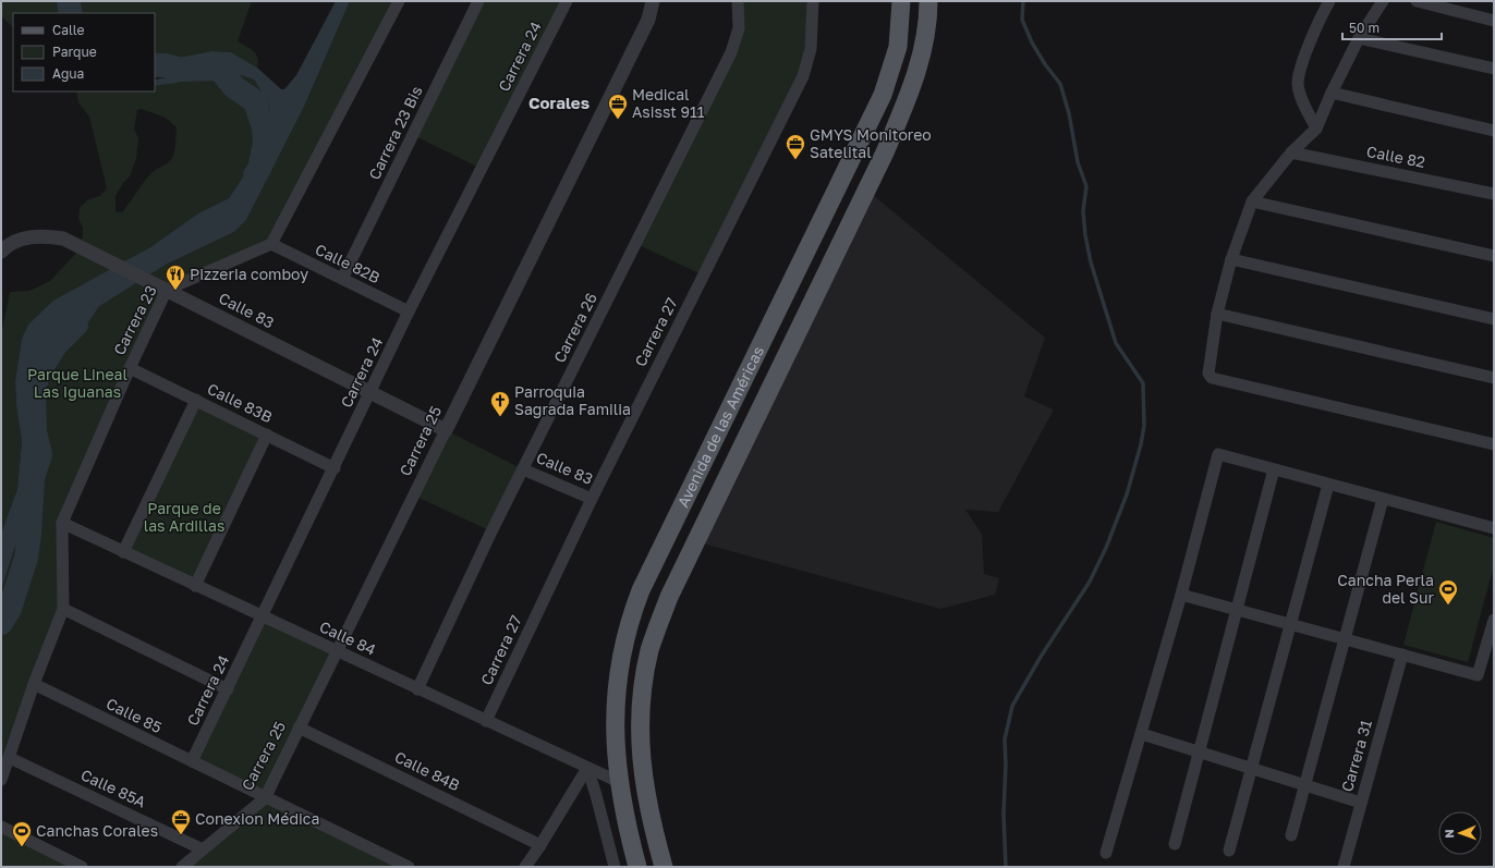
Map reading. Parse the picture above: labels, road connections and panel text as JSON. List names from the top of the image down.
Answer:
{
  "streets": {
    "main road": ["Avenida de las Américas"],
    "street": [
      "Carrera 24",
      "Carrera 23 Bis",
      "Calle 82",
      "Calle 82B",
      "Calle 83",
      "Carrera 23",
      "Carrera 26",
      "Carrera 27",
      "Calle 83B",
      "Carrera 25",
      "Calle 84",
      "Calle 85",
      "Carrera 31",
      "Calle 84B",
      "Calle 85A"
    ]
  },
  "crossings": [
    ["Carrera 24", "Calle 82B"],
    ["Carrera 24", "Calle 83"],
    ["Carrera 24", "Calle 83B"],
    ["Carrera 24", "Calle 84"],
    ["Carrera 24", "Calle 85"],
    ["Carrera 23 Bis", "Calle 82B"],
    ["Calle 82B", "Carrera 23"],
    ["Calle 83", "Carrera 23"],
    ["Calle 83", "Carrera 26"],
    ["Calle 83", "Carrera 27"],
    ["Calle 83", "Carrera 25"],
    ["Carrera 23", "Calle 83B"],
    ["Carrera 23", "Calle 84"],
    ["Carrera 23", "Calle 85"],
    ["Carrera 23", "Calle 85A"],
    ["Carrera 26", "Calle 84"],
    ["Carrera 27", "Calle 84"],
    ["Avenida de las Américas", "Calle 84"],
    ["Carrera 25", "Calle 84"],
    ["Carrera 25", "Calle 85"],
    ["Carrera 25", "Calle 84B"],
    ["Carrera 25", "Calle 85A"]
  ],
  "districts": ["Corales"],
  "parks": ["Parque Lineal Las Iguanas", "Parque de las Ardillas"],
  "places": {
    "office": ["Medical Asisst 911", "GMYS Monitoreo Satelital", "Conexion Médica"],
    "restaurant": ["Pizzeria comboy"],
    "church": ["Parroquia Sagrada Familia"],
    "sports": ["Cancha Perla del Sur", "Canchas Corales"]
  },
  "legend": ["Calle", "Parque", "Agua"],
  "scale_bar": "50 m",
  "north": "left"
}
